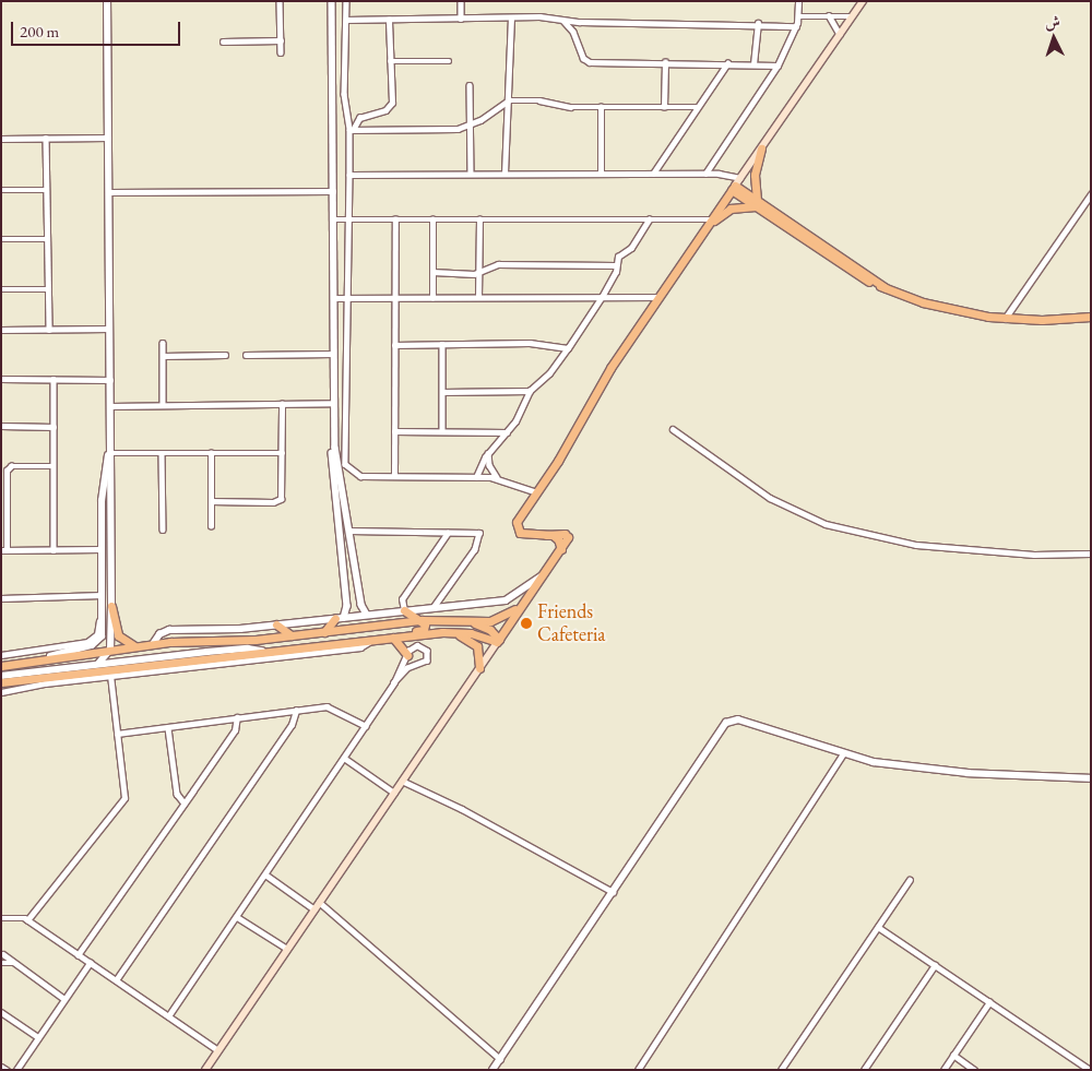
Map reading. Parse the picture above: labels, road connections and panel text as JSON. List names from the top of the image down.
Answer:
{
  "places": ["Friends Cafeteria"],
  "scale_bar": "200 m",
  "north": "top"
}
